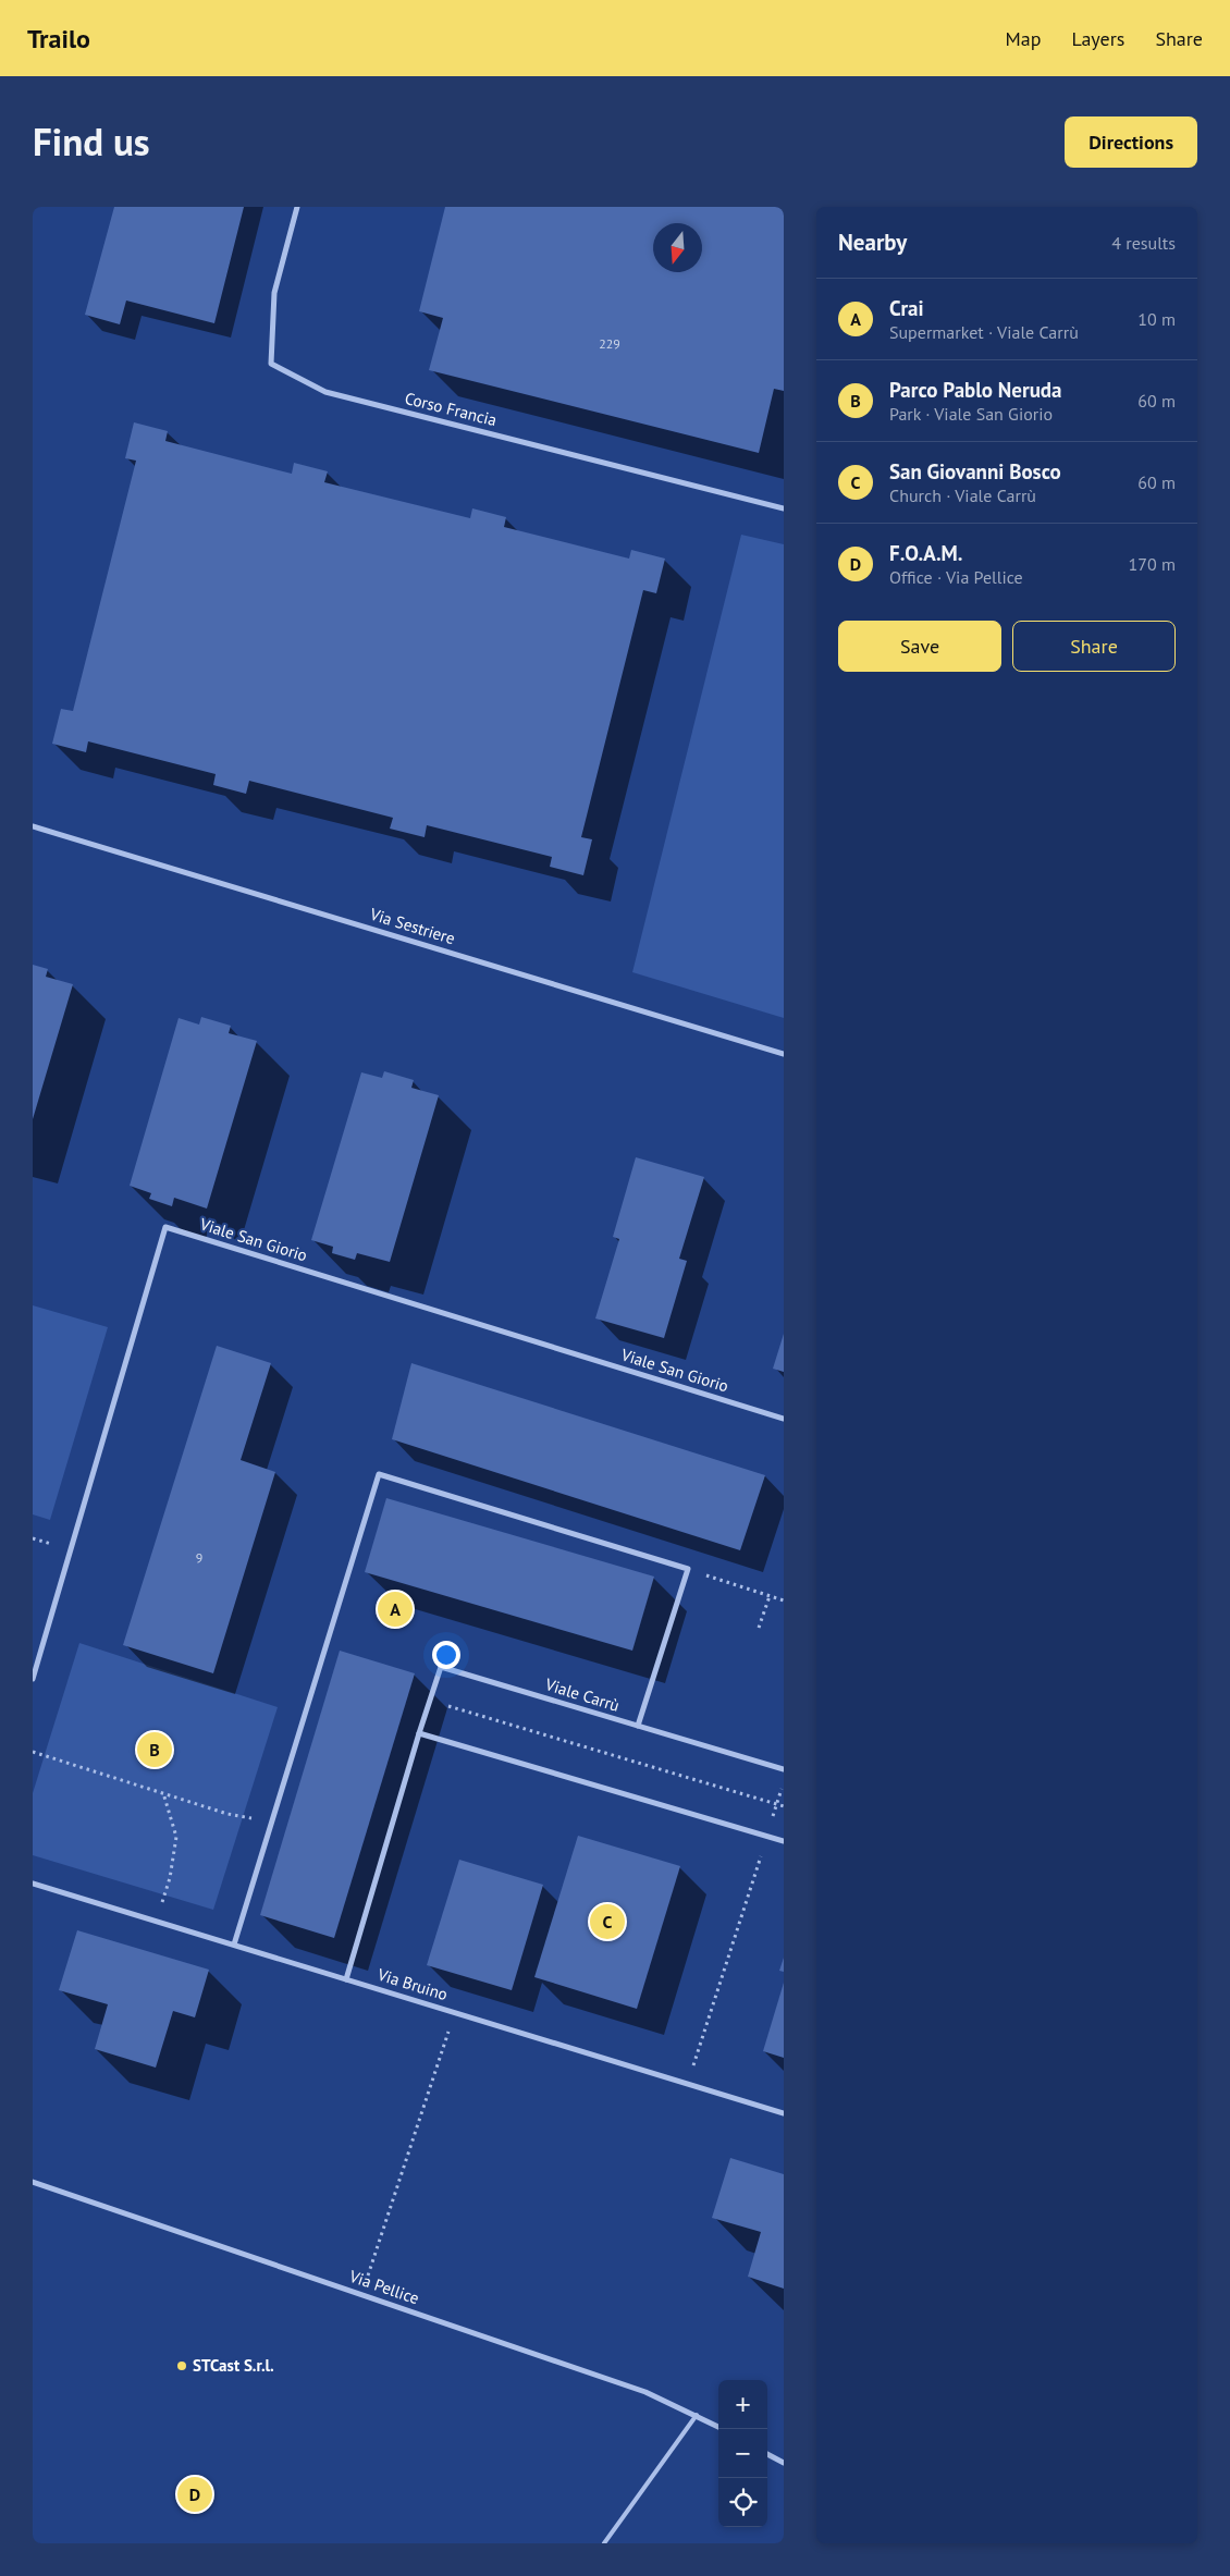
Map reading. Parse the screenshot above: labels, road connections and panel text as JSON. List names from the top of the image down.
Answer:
{
  "streets": {
    "street": [
      "Corso Francia",
      "Via Sestriere",
      "Viale San Giorio",
      "Viale Carrù",
      "Via Bruino",
      "Via Pellice"
    ]
  },
  "crossings": [
    ["Viale Carrù", "Via Bruino"]
  ],
  "places": ["STCast S.r.l."],
  "house_numbers": ["229", "9"],
  "north": "bottom",
  "page": {
    "header": "Trailo",
    "nav": ["Map", "Layers", "Share"],
    "title": "Find us",
    "buttons": [
      "Directions",
      ["Save", "Share"]
    ],
    "heading": ["Nearby", "4 results"],
    "list": [
      {
        "mark": "A",
        "name": "Crai",
        "note": "Supermarket · Viale Carrù",
        "value": "10 m"
      },
      {
        "mark": "B",
        "name": "Parco Pablo Neruda",
        "note": "Park · Viale San Giorio",
        "value": "60 m"
      },
      {
        "mark": "C",
        "name": "San Giovanni Bosco",
        "note": "Church · Viale Carrù",
        "value": "60 m"
      },
      {
        "mark": "D",
        "name": "F.O.A.M.",
        "note": "Office · Via Pellice",
        "value": "170 m"
      }
    ],
    "pins": [
      "A",
      "B",
      "C",
      "D"
    ],
    "map_buttons": ["+", "−"]
  }
}
